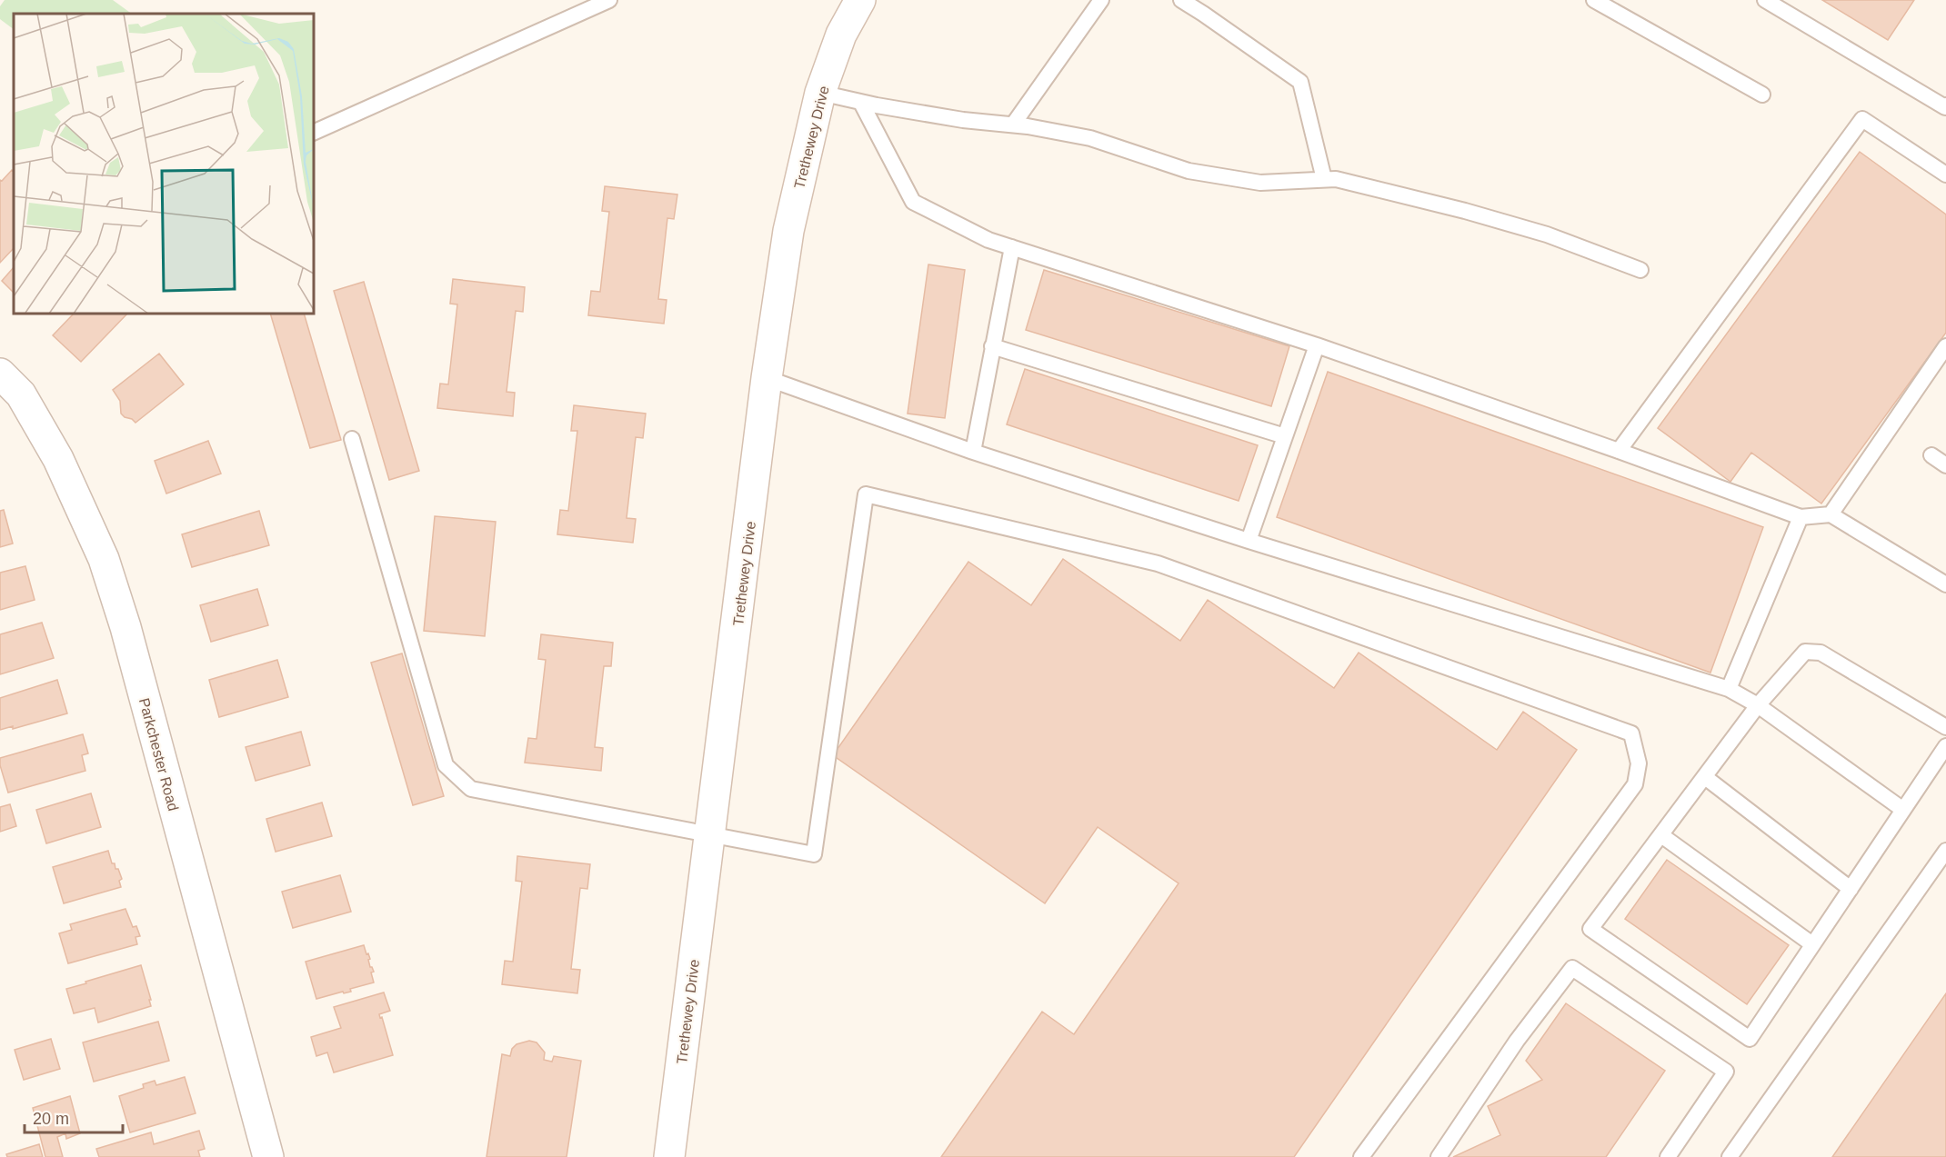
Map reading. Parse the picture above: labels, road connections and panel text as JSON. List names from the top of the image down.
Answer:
{
  "streets": {
    "main road": ["Trethewey Drive", "Parkchester Road"]
  },
  "scale_bar": "20 m"
}
